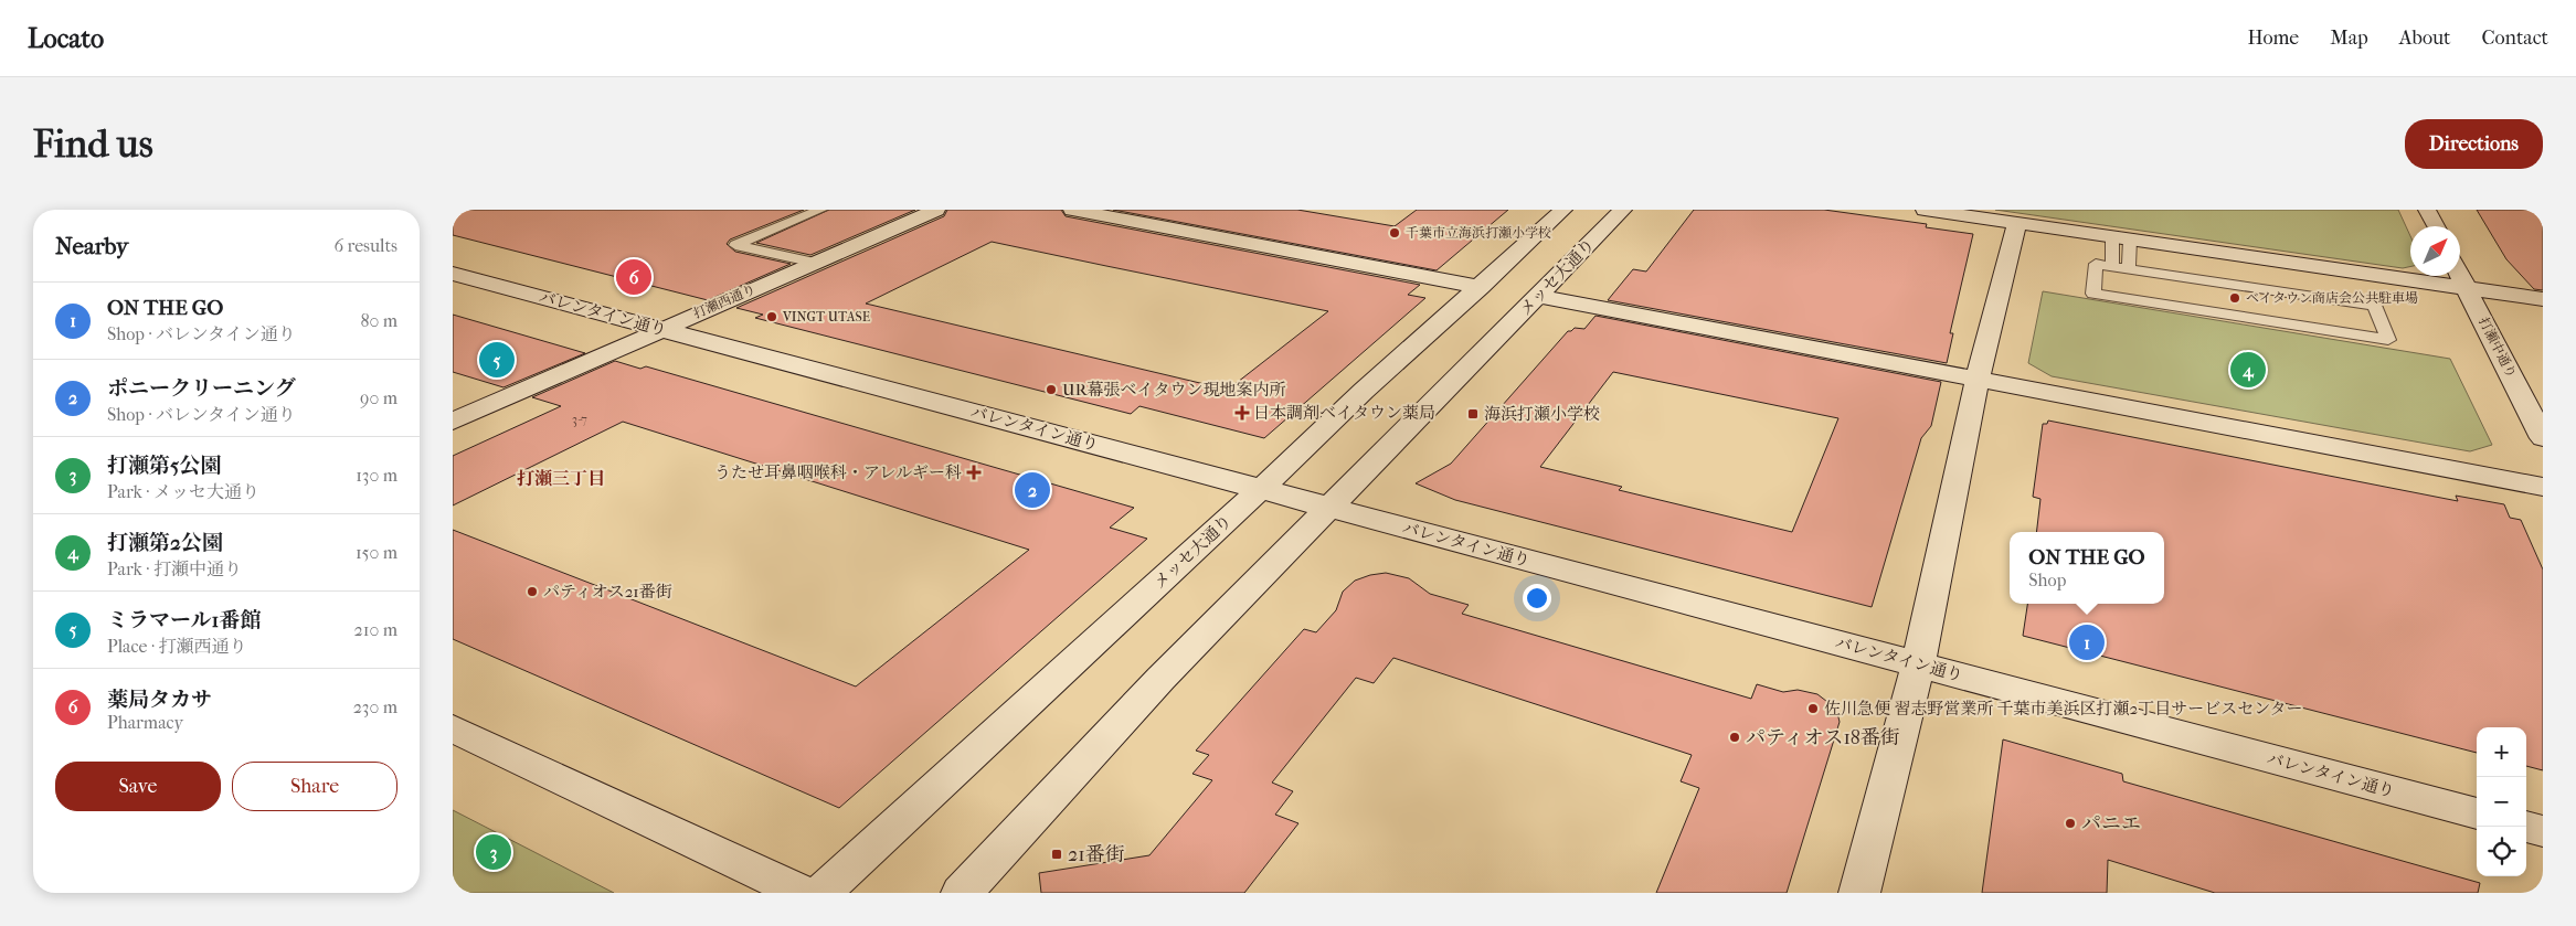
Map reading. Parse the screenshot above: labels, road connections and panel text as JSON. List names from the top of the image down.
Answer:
{
  "streets": {
    "street": [
      "メッセ大通り",
      "打瀬西通り",
      "バレンタイン通り",
      "打瀬中通り"
    ]
  },
  "crossings": [
    ["メッセ大通り", "バレンタイン通り"],
    ["打瀬西通り", "バレンタイン通り"]
  ],
  "districts": ["打瀬三丁目"],
  "places": {
    "other": [
      "千葉市立海浜打瀬小学校",
      "ベイタウン商店会公共駐車場",
      "VINGT UTASE",
      "UR幕張ベイタウン現地案内所",
      "パティオス21番街",
      "佐川急便 習志野営業所 千葉市美浜区打瀬2丁目サービスセンター",
      "パティオス18番街",
      "パニエ"
    ],
    "health": ["日本調剤ベイタウン薬局", "うたせ耳鼻咽喉科・アレルギー科"],
    "transit": ["海浜打瀬小学校", "21番街"]
  },
  "house_numbers": ["3-7"],
  "north": "top right",
  "page": {
    "header": "Locato",
    "nav": [
      "Home",
      "Map",
      "About",
      "Contact"
    ],
    "buttons": [
      "Directions",
      ["Save", "Share"]
    ],
    "title": "Find us",
    "heading": ["Nearby", "6 results"],
    "pins": [
      "6",
      "5",
      "4",
      "2",
      "1",
      "3"
    ],
    "list": [
      {
        "mark": "1",
        "name": "ON THE GO",
        "note": "Shop · バレンタイン通り",
        "value": "80 m"
      },
      {
        "mark": "2",
        "name": "ポニークリーニング",
        "note": "Shop · バレンタイン通り",
        "value": "90 m"
      },
      {
        "mark": "3",
        "name": "打瀬第5公園",
        "note": "Park · メッセ大通り",
        "value": "130 m"
      },
      {
        "mark": "4",
        "name": "打瀬第2公園",
        "note": "Park · 打瀬中通り",
        "value": "150 m"
      },
      {
        "mark": "5",
        "name": "ミラマール1番館",
        "note": "Place · 打瀬西通り",
        "value": "210 m"
      },
      {
        "mark": "6",
        "name": "薬局タカサ",
        "note": "Pharmacy",
        "value": "230 m"
      }
    ],
    "popup": ["ON THE GO", "Shop"],
    "map_buttons": ["+", "−"]
  }
}
